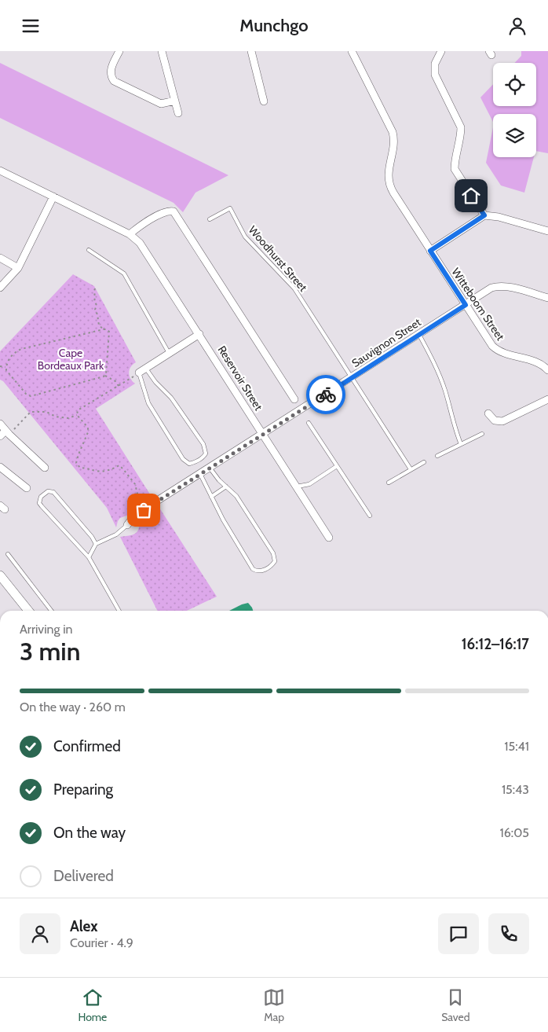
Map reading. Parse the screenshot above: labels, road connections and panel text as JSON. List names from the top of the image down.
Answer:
{
  "streets": {
    "street": ["Witteboom Street", "Sauvignon Street", "Reservoir Street"],
    "lane": ["Woodhurst Street"]
  },
  "crossings": [
    ["Woodhurst Street", "Sauvignon Street"],
    ["Witteboom Street", "Sauvignon Street"],
    ["Sauvignon Street", "Reservoir Street"]
  ],
  "parks": ["Cape Bordeaux Park"],
  "page": {
    "header": "Munchgo",
    "heading": ["3 min", "Arriving in", "16:12–16:17"],
    "panel": ["Alex", "Courier · 4.9"],
    "bar": "On the way · 260 m",
    "list": [
      ["Confirmed", "15:41"],
      ["Preparing", "15:43"],
      ["On the way", "16:05"],
      "Delivered"
    ],
    "tabs": ["Home", "Map", "Saved"]
  }
}
